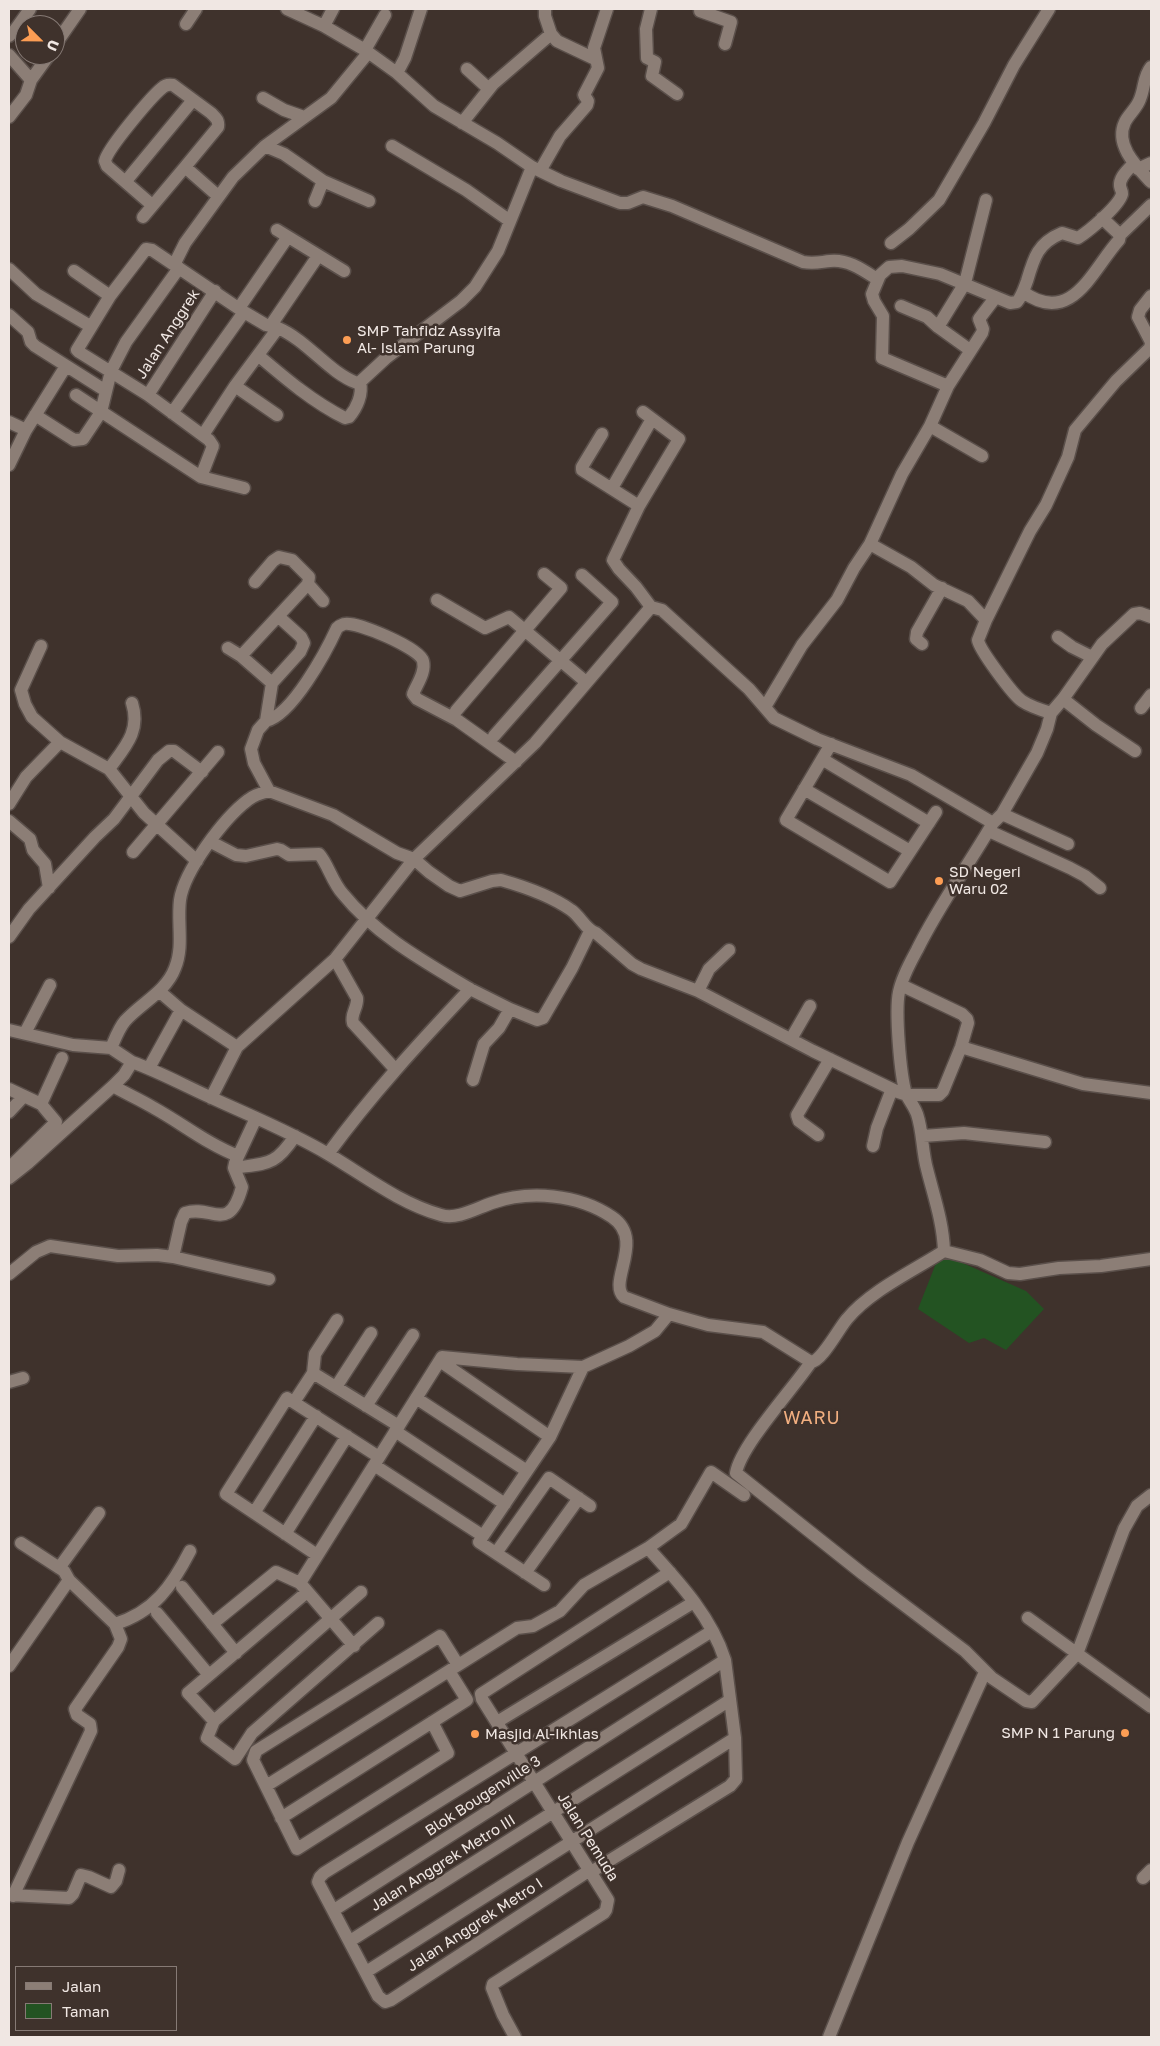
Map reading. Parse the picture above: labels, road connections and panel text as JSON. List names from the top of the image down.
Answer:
{
  "streets": {
    "street": [
      "Jalan Anggrek",
      "Blok Bougenville 3",
      "Jalan Pemuda",
      "Jalan Anggrek Metro III",
      "Jalan Anggrek Metro I"
    ]
  },
  "crossings": [
    ["Blok Bougenville 3", "Jalan Pemuda"],
    ["Jalan Pemuda", "Jalan Anggrek Metro III"],
    ["Jalan Pemuda", "Jalan Anggrek Metro I"]
  ],
  "districts": ["WARU"],
  "places": [
    "SMP Tahfidz Assyifa Al- Islam Parung",
    "SD Negeri Waru 02",
    "SMP N 1 Parung",
    "Masjid Al-Ikhlas"
  ],
  "legend": ["Jalan", "Taman"],
  "north": "bottom right"
}
